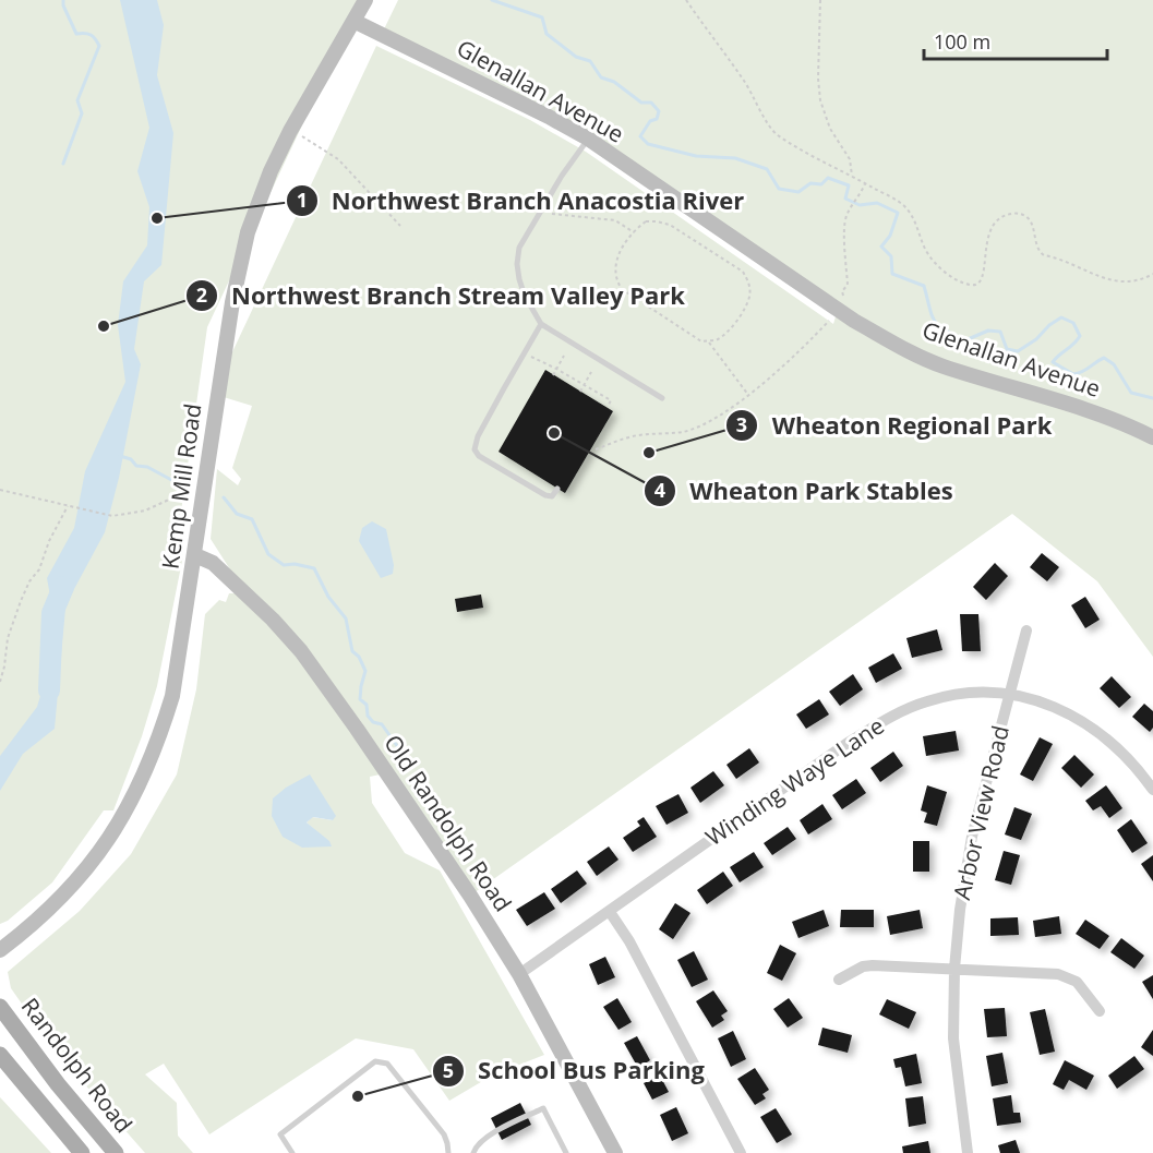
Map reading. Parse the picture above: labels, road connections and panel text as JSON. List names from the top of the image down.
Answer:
{
  "streets": {
    "main road": ["Randolph Road"],
    "street": [
      "Glenallan Avenue",
      "Kemp Mill Road",
      "Winding Waye Lane",
      "Arbor View Road",
      "Old Randolph Road"
    ]
  },
  "crossings": [
    ["Glenallan Avenue", "Kemp Mill Road"],
    ["Kemp Mill Road", "Old Randolph Road"],
    ["Winding Waye Lane", "Arbor View Road"],
    ["Winding Waye Lane", "Old Randolph Road"]
  ],
  "places": [
    "Northwest Branch Anacostia River",
    "Northwest Branch Stream Valley Park",
    "Wheaton Park Stables",
    "Wheaton Regional Park",
    "School Bus Parking"
  ],
  "scale_bar": "100 m"
}
